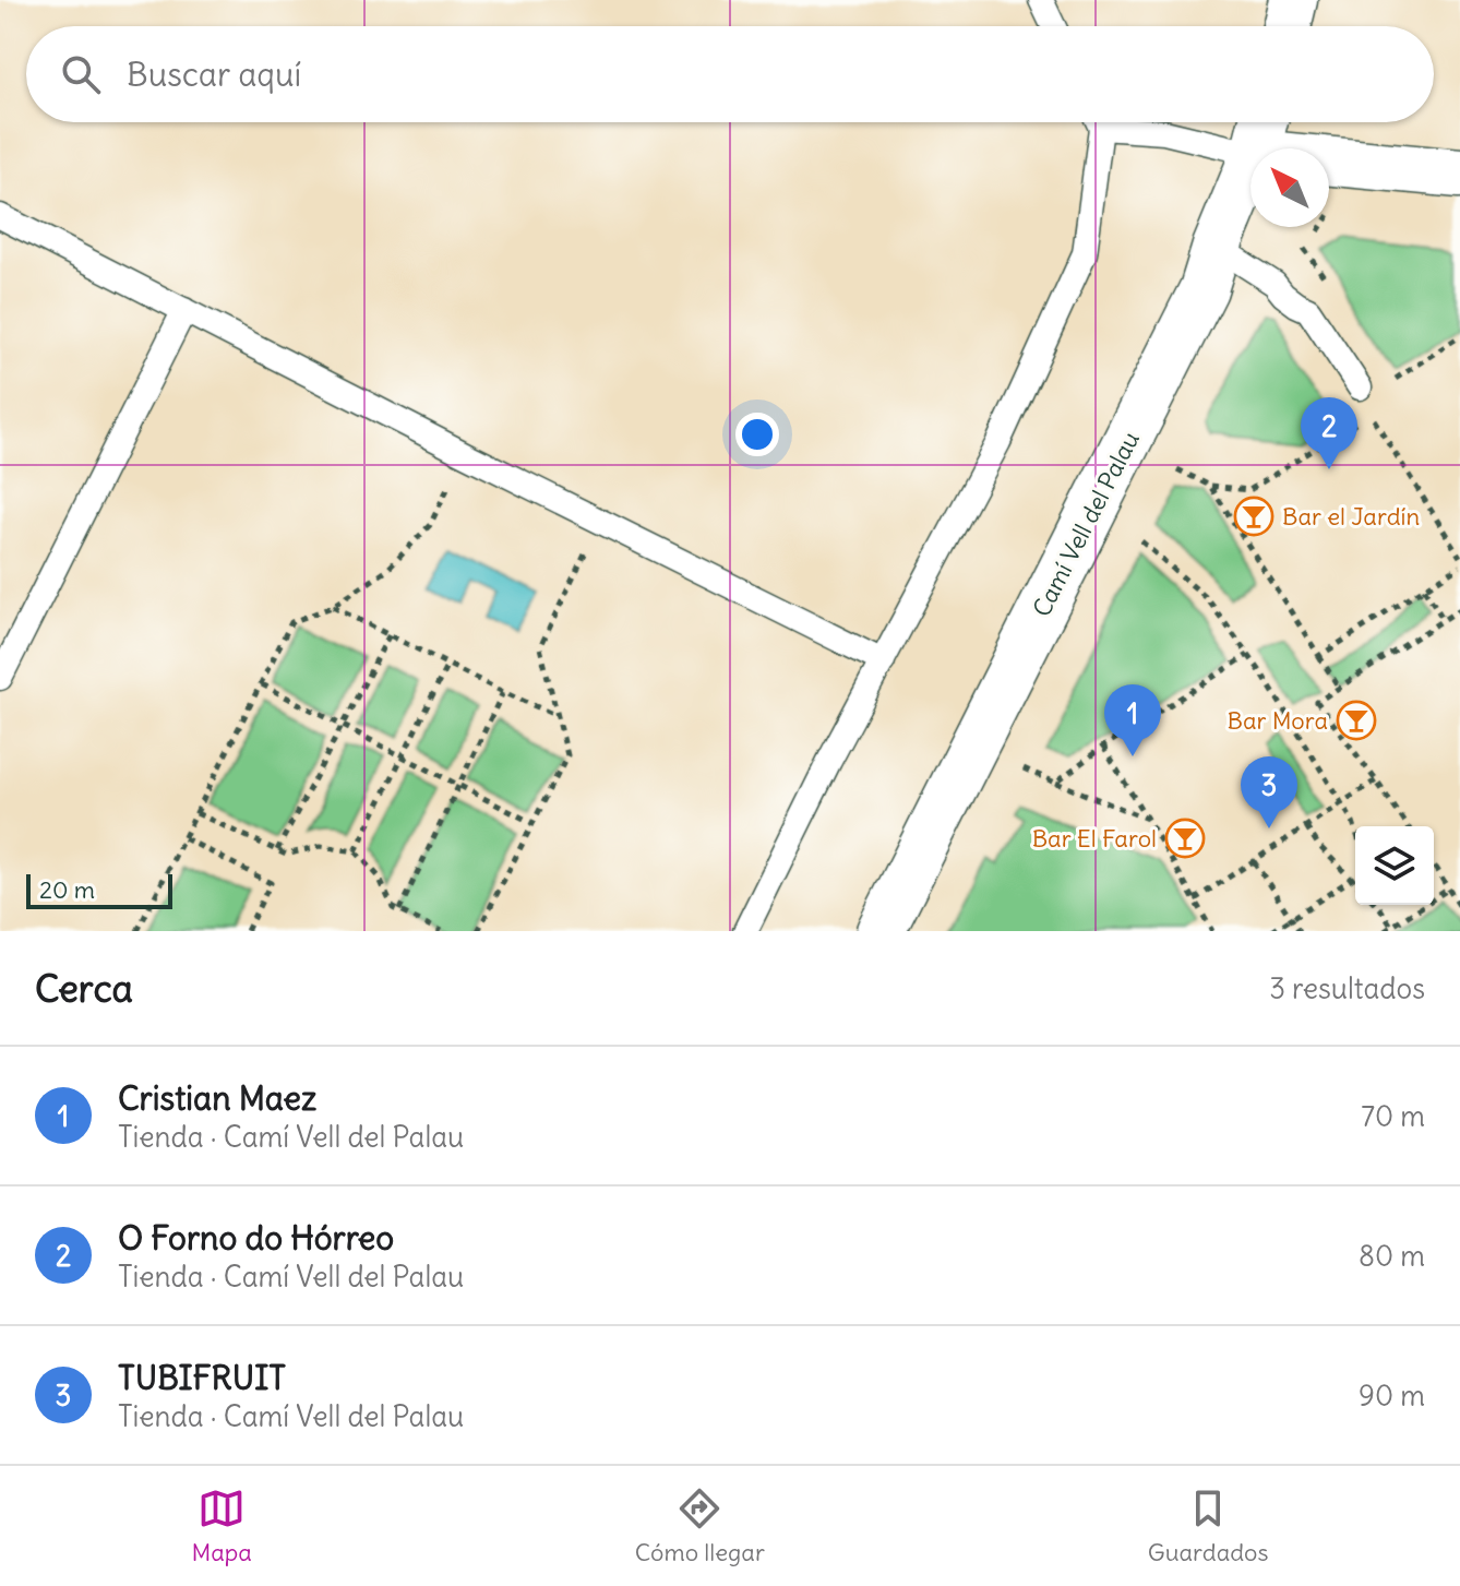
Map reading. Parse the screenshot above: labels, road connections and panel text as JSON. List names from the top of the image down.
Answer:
{
  "streets": {
    "street": ["Camí Vell del Palau"]
  },
  "places": {
    "bar": ["Bar el Jardín", "Bar Mora", "Bar El Farol"]
  },
  "scale_bar": "20 m",
  "north": "top left",
  "page": {
    "search": "Buscar aquí",
    "pins": ["2", "1", "3"],
    "scale": "20 m",
    "heading": ["Cerca", "3 resultados"],
    "list": [
      {
        "mark": "1",
        "name": "Cristian Maez",
        "note": "Tienda · Camí Vell del Palau",
        "value": "70 m"
      },
      {
        "mark": "2",
        "name": "O Forno do Hórreo",
        "note": "Tienda · Camí Vell del Palau",
        "value": "80 m"
      },
      {
        "mark": "3",
        "name": "TUBIFRUIT",
        "note": "Tienda · Camí Vell del Palau",
        "value": "90 m"
      }
    ],
    "nav": ["Mapa", "Cómo llegar", "Guardados"]
  }
}
